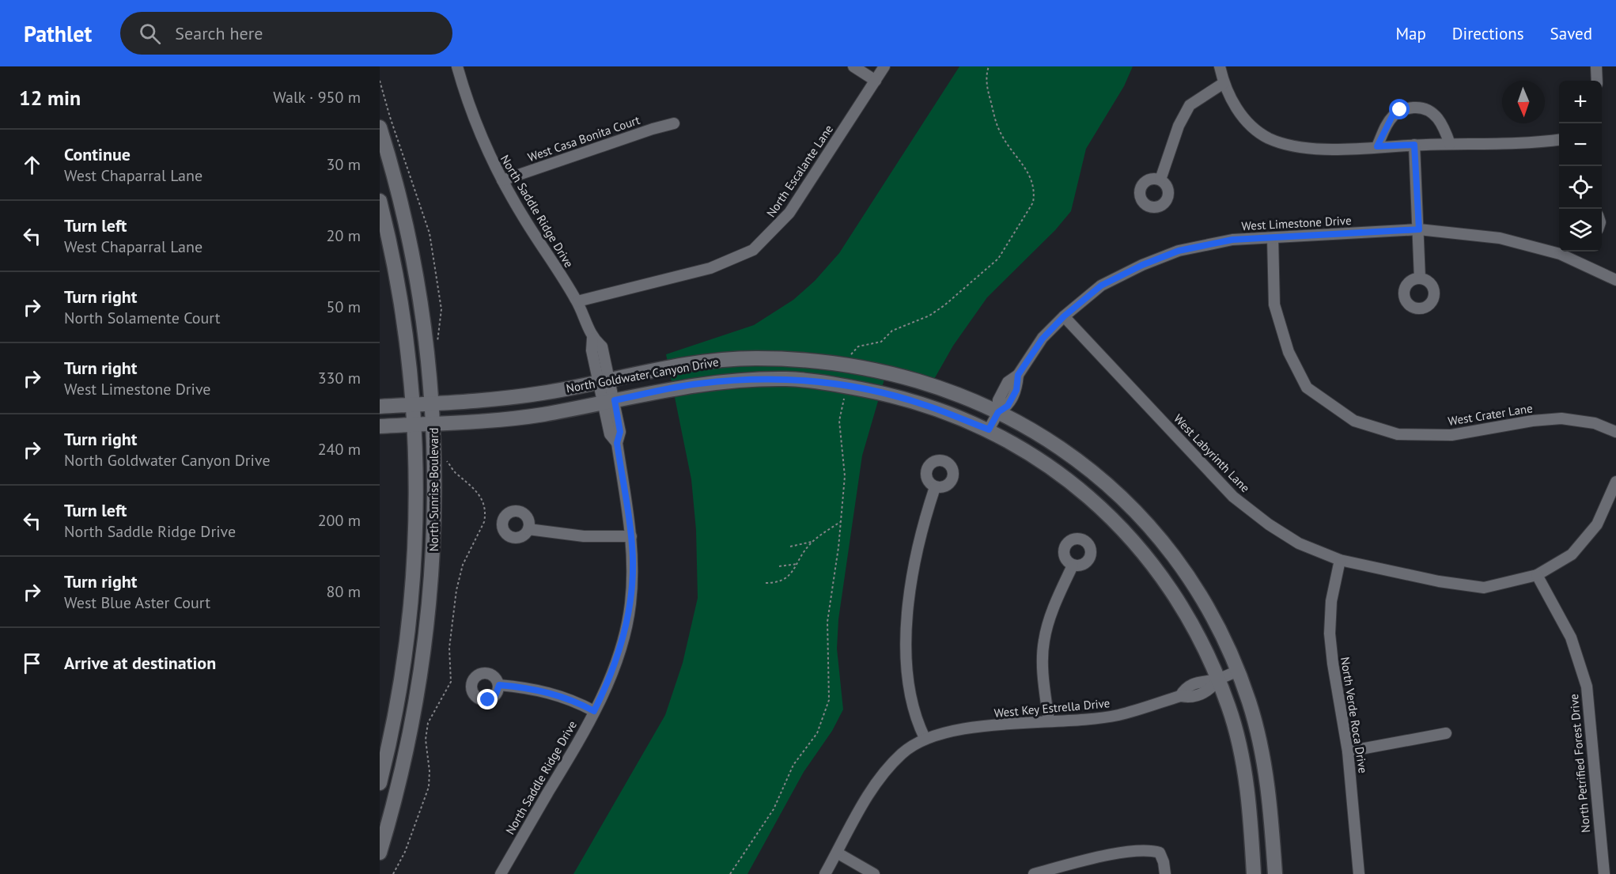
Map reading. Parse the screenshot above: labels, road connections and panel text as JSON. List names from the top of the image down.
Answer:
{
  "streets": {
    "street": [
      "West Casa Bonita Court",
      "North Escalante Lane",
      "North Saddle Ridge Drive",
      "West Limestone Drive",
      "North Goldwater Canyon Drive",
      "West Crater Lane",
      "West Labyrinth Lane",
      "North Sunrise Boulevard",
      "West Key Estrella Drive",
      "North Verde Roca Drive",
      "North Petrified Forest Drive"
    ]
  },
  "crossings": [
    ["West Casa Bonita Court", "North Saddle Ridge Drive"],
    ["North Escalante Lane", "North Saddle Ridge Drive"],
    ["North Saddle Ridge Drive", "North Goldwater Canyon Drive"],
    ["West Limestone Drive", "North Goldwater Canyon Drive"],
    ["West Limestone Drive", "West Crater Lane"],
    ["West Limestone Drive", "West Labyrinth Lane"],
    ["North Goldwater Canyon Drive", "North Sunrise Boulevard"],
    ["North Goldwater Canyon Drive", "West Key Estrella Drive"],
    ["West Labyrinth Lane", "North Verde Roca Drive"],
    ["West Labyrinth Lane", "North Petrified Forest Drive"]
  ],
  "north": "bottom",
  "page": {
    "header": "Pathlet",
    "search": "Search here",
    "nav": ["Map", "Directions", "Saved"],
    "heading": ["12 min", "Walk · 950 m"],
    "map_buttons": ["+", "−"],
    "list": [
      ["Continue", "West Chaparral Lane", "30 m"],
      ["Turn left", "West Chaparral Lane", "20 m"],
      ["Turn right", "North Solamente Court", "50 m"],
      ["Turn right", "West Limestone Drive", "330 m"],
      ["Turn right", "North Goldwater Canyon Drive", "240 m"],
      ["Turn left", "North Saddle Ridge Drive", "200 m"],
      ["Turn right", "West Blue Aster Court", "80 m"],
      "Arrive at destination"
    ]
  }
}
